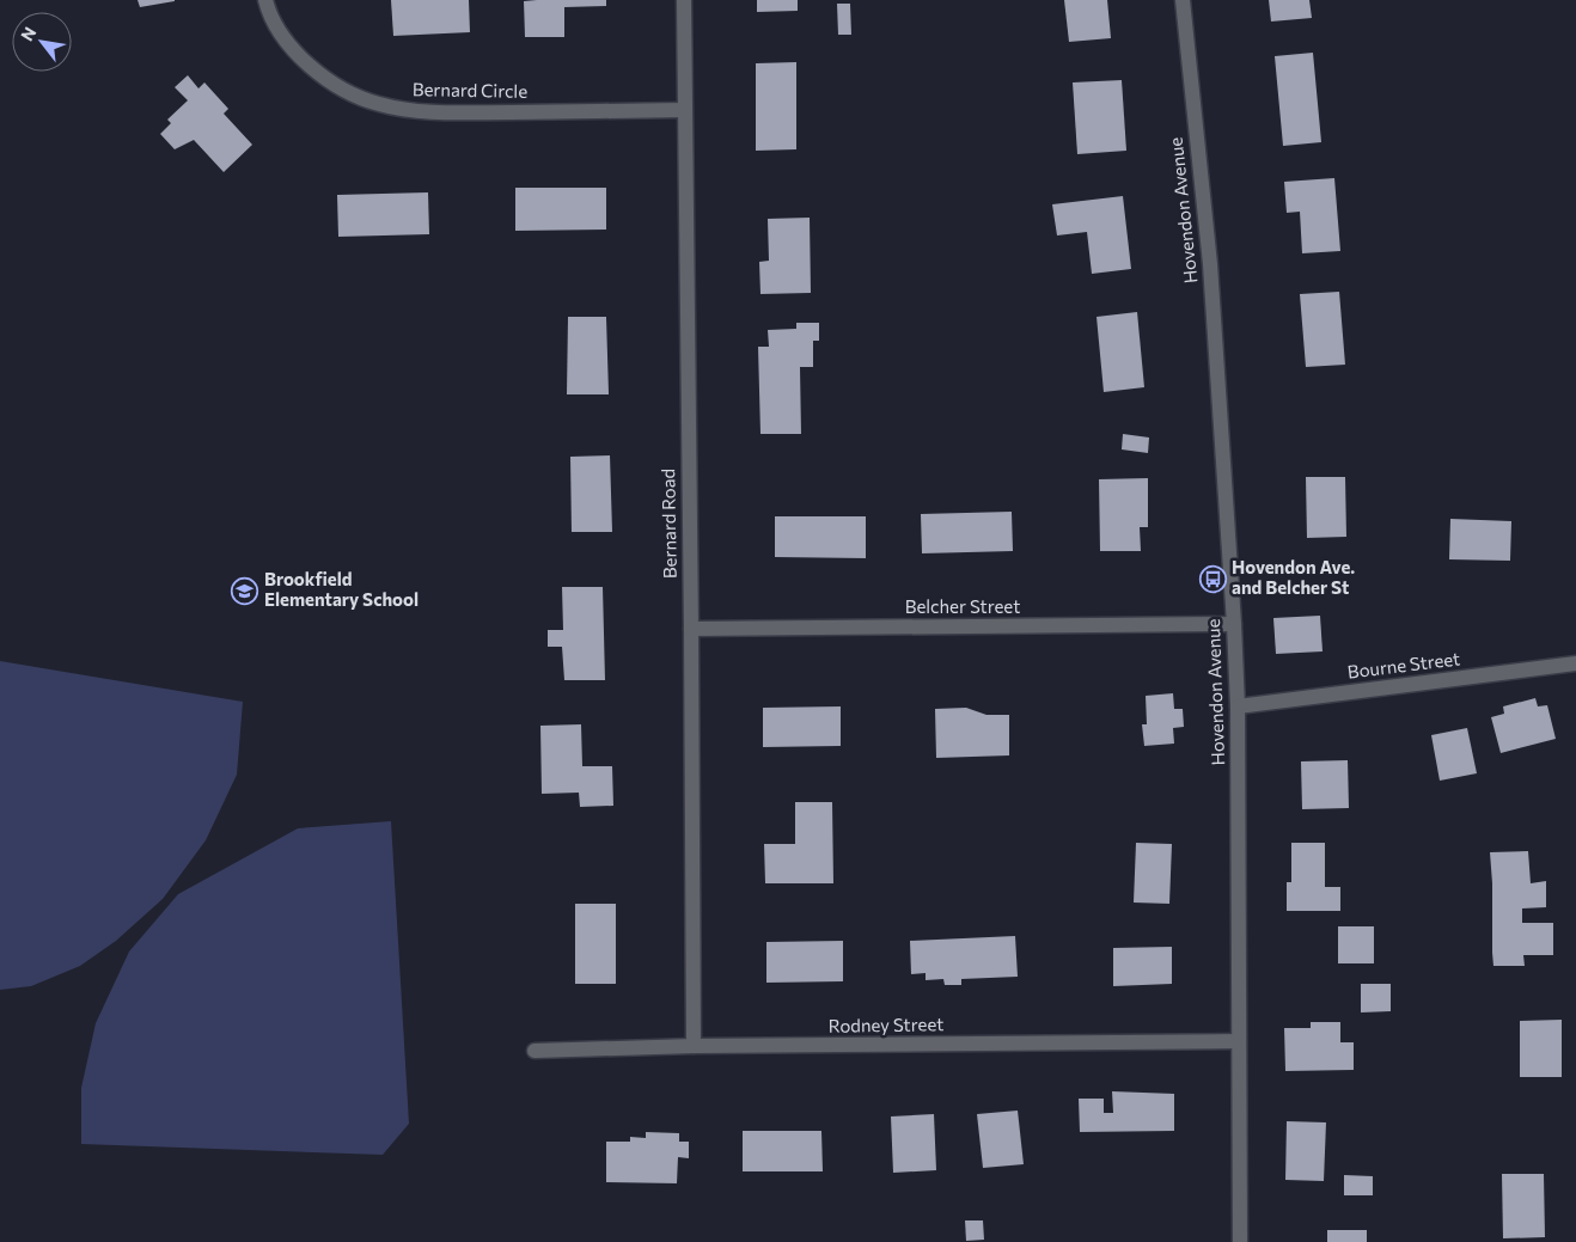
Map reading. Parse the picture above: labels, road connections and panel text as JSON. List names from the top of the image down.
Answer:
{
  "streets": {
    "street": [
      "Bernard Circle",
      "Hovendon Avenue",
      "Bernard Road",
      "Belcher Street",
      "Bourne Street",
      "Rodney Street"
    ]
  },
  "crossings": [
    ["Bernard Circle", "Bernard Road"],
    ["Hovendon Avenue", "Belcher Street"],
    ["Hovendon Avenue", "Bourne Street"],
    ["Hovendon Avenue", "Rodney Street"],
    ["Bernard Road", "Belcher Street"],
    ["Bernard Road", "Rodney Street"]
  ],
  "places": {
    "bus stop": ["Hovendon Ave. and Belcher St"],
    "school or university": ["Brookfield Elementary School"]
  },
  "north": "top left"
}
